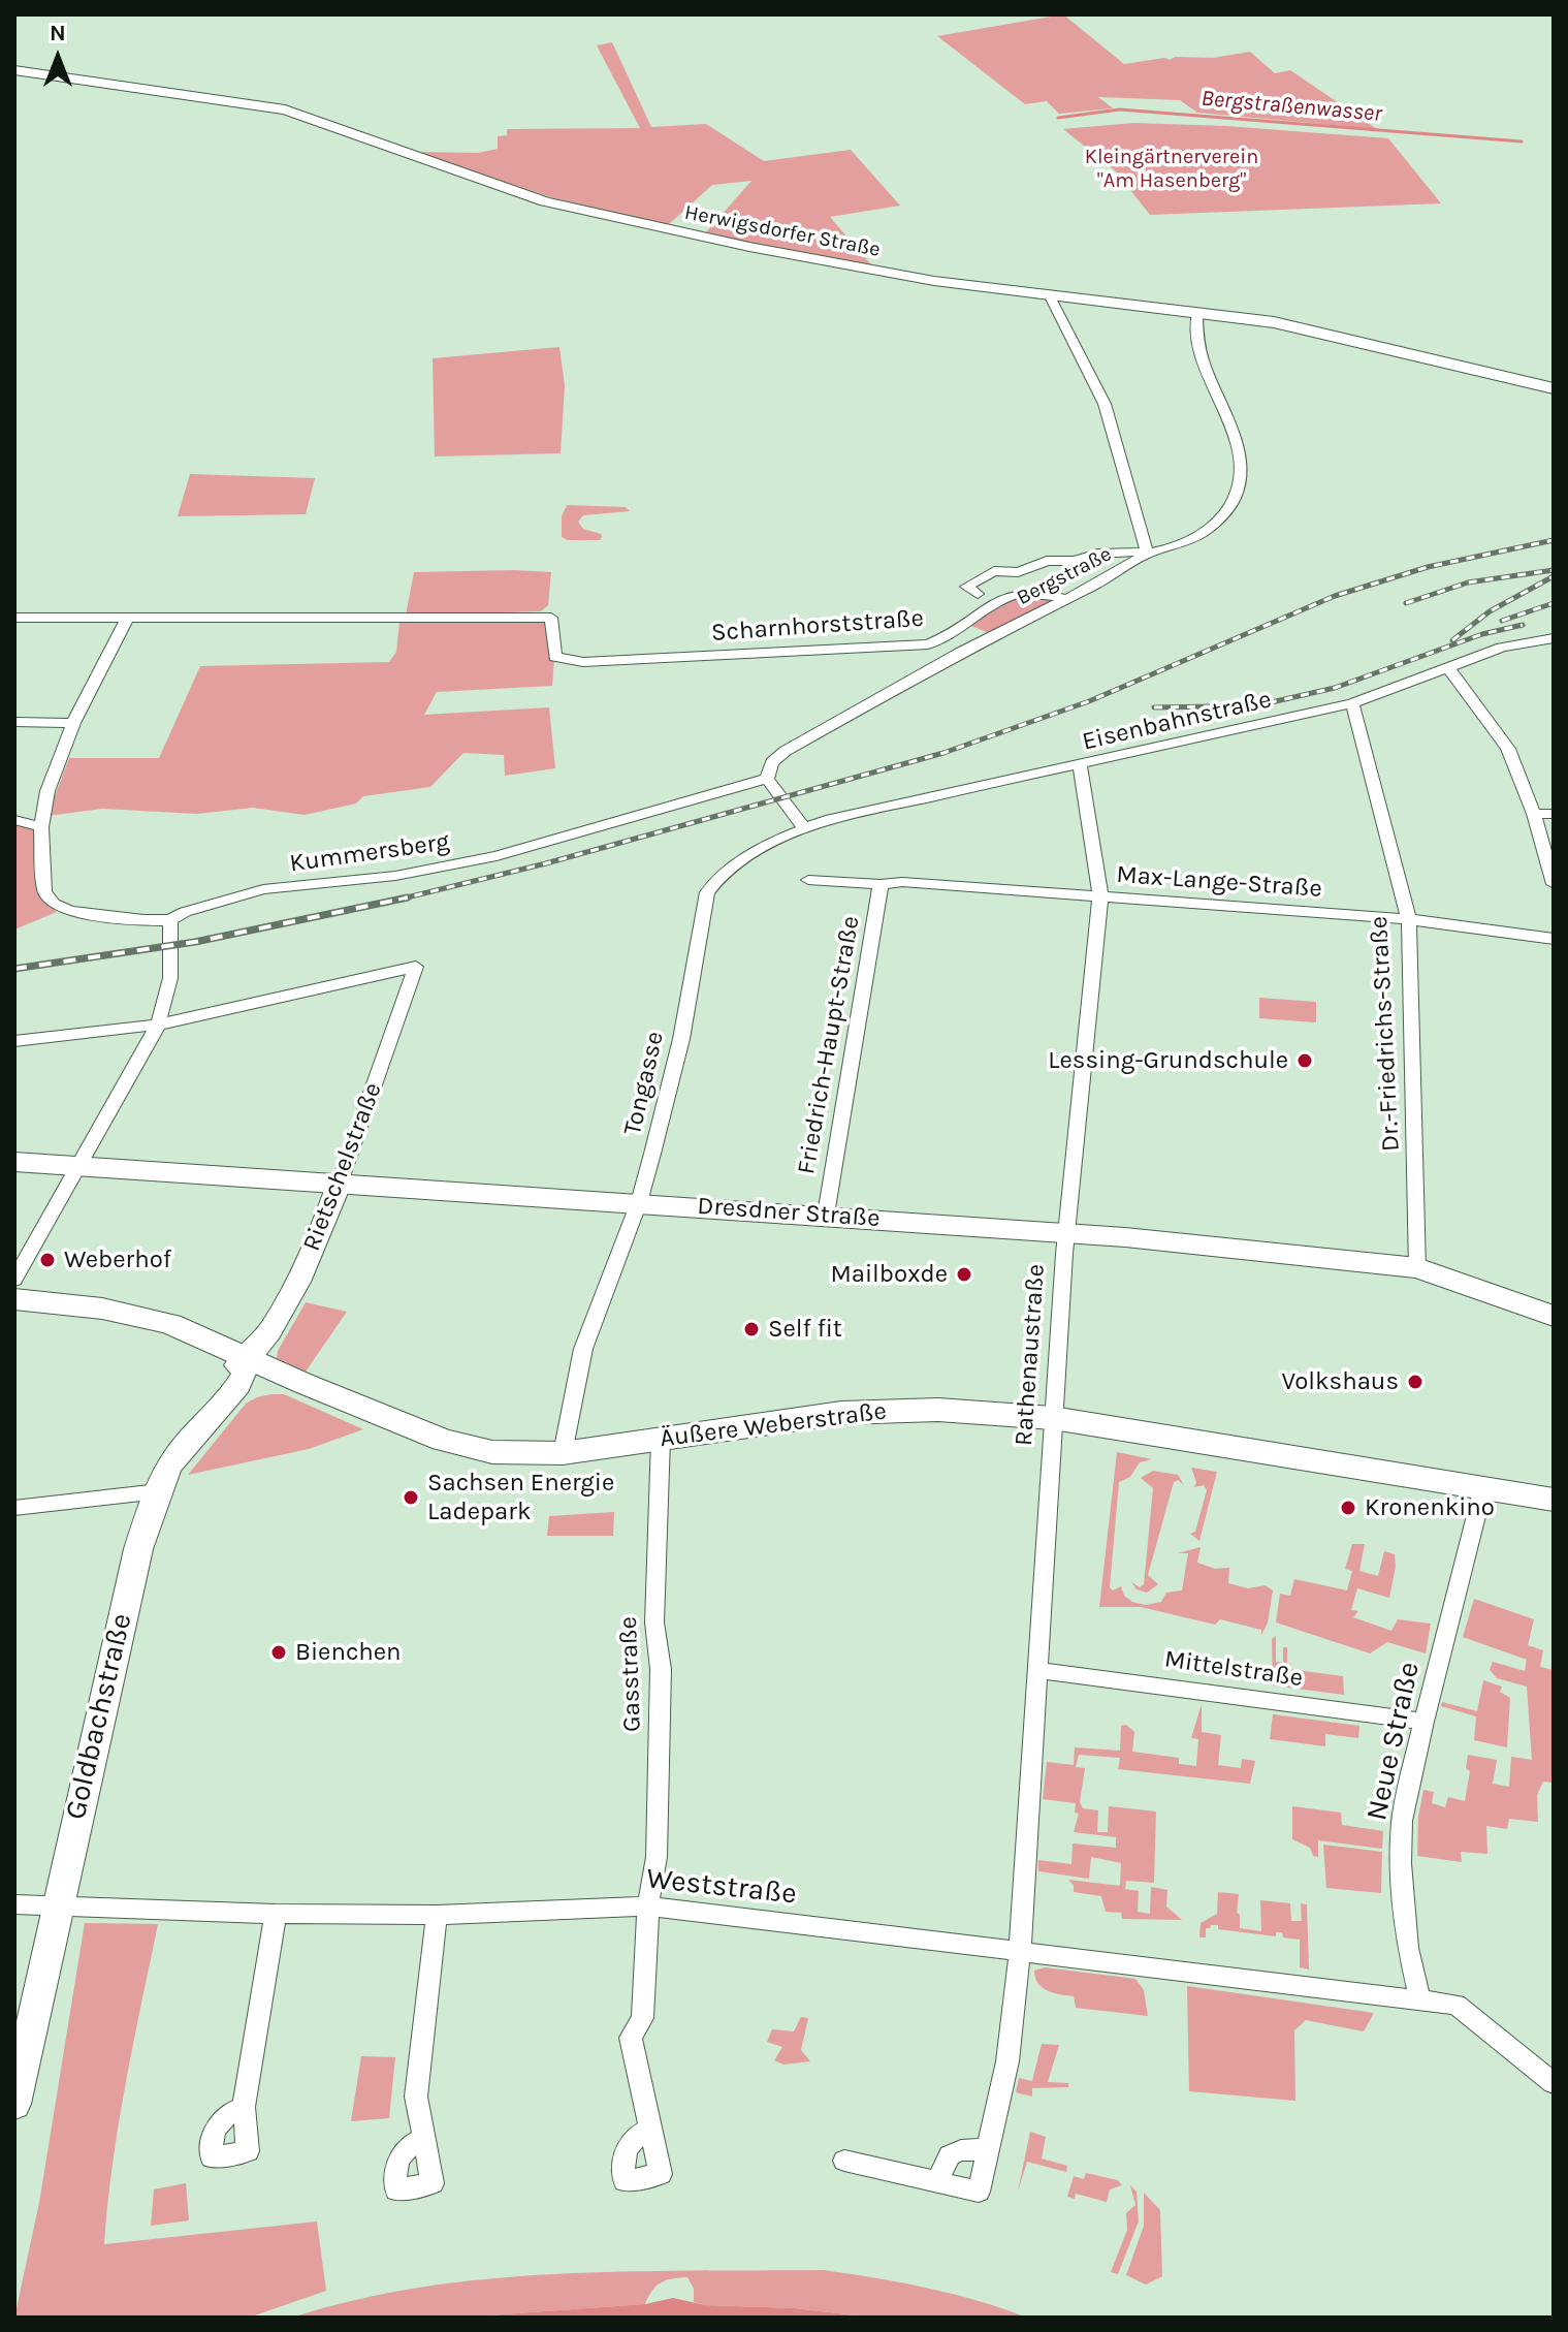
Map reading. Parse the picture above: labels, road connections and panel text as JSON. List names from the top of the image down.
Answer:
{
  "streets": {
    "main road": [
      "Rietschelstraße",
      "Dresdner Straße",
      "Äußere Weberstraße",
      "Goldbachstraße"
    ],
    "street": [
      "Herwigsdorfer Straße",
      "Bergstraße",
      "Scharnhorststraße",
      "Eisenbahnstraße",
      "Kummersberg",
      "Max-Lange-Straße",
      "Dr.-Friedrichs-Straße",
      "Friedrich-Haupt-Straße",
      "Tongasse",
      "Rathenaustraße",
      "Mittelstraße",
      "Gasstraße",
      "Neue Straße",
      "Weststraße"
    ]
  },
  "crossings": [
    ["Herwigsdorfer Straße", "Bergstraße"],
    ["Bergstraße", "Scharnhorststraße"],
    ["Bergstraße", "Kummersberg"],
    ["Scharnhorststraße", "Kummersberg"],
    ["Eisenbahnstraße", "Dr.-Friedrichs-Straße"],
    ["Eisenbahnstraße", "Tongasse"],
    ["Eisenbahnstraße", "Rathenaustraße"],
    ["Max-Lange-Straße", "Dr.-Friedrichs-Straße"],
    ["Max-Lange-Straße", "Friedrich-Haupt-Straße"],
    ["Max-Lange-Straße", "Rathenaustraße"],
    ["Dr.-Friedrichs-Straße", "Dresdner Straße"],
    ["Friedrich-Haupt-Straße", "Dresdner Straße"],
    ["Tongasse", "Dresdner Straße"],
    ["Tongasse", "Äußere Weberstraße"],
    ["Rietschelstraße", "Dresdner Straße"],
    ["Rietschelstraße", "Äußere Weberstraße"],
    ["Rietschelstraße", "Goldbachstraße"],
    ["Dresdner Straße", "Rathenaustraße"],
    ["Rathenaustraße", "Äußere Weberstraße"],
    ["Rathenaustraße", "Mittelstraße"],
    ["Rathenaustraße", "Weststraße"],
    ["Äußere Weberstraße", "Gasstraße"],
    ["Äußere Weberstraße", "Goldbachstraße"],
    ["Äußere Weberstraße", "Neue Straße"],
    ["Mittelstraße", "Neue Straße"],
    ["Gasstraße", "Weststraße"],
    ["Goldbachstraße", "Weststraße"],
    ["Neue Straße", "Weststraße"]
  ],
  "water": ["Bergstraßenwasser"],
  "parks": ["Kleingärtnerverein \"Am Hasenberg\""],
  "places": [
    "Lessing-Grundschule",
    "Weberhof",
    "Mailboxde",
    "Self fit",
    "Volkshaus",
    "Sachsen Energie Ladepark",
    "Kronenkino",
    "Bienchen"
  ],
  "north": "top"
}
